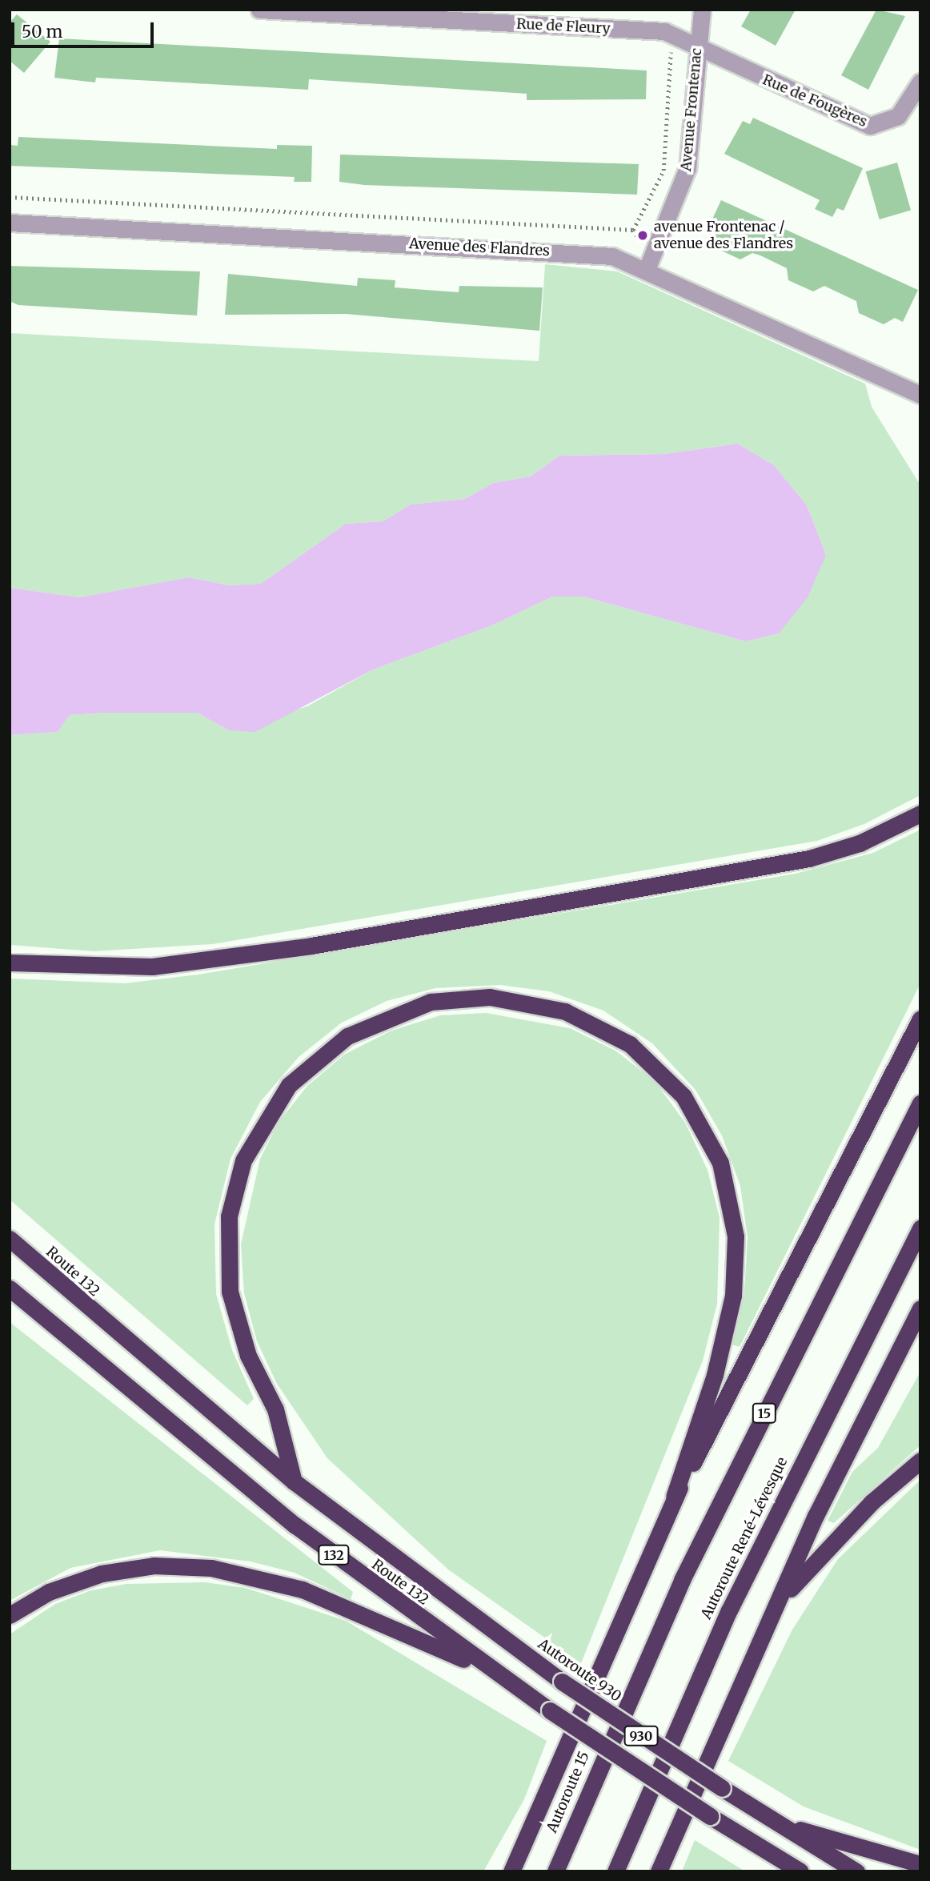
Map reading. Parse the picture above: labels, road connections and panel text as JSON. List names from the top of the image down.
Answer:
{
  "streets": {
    "highway": [
      "Route 132",
      "15",
      "Autoroute René-Lévesque",
      "132",
      "Autoroute 930",
      "930",
      "Autoroute 15"
    ],
    "street": [
      "Rue de Fleury",
      "Rue de Fougères",
      "Avenue Frontenac",
      "Avenue des Flandres"
    ]
  },
  "crossings": [
    ["Rue de Fleury", "Rue de Fougères"],
    ["Rue de Fleury", "Avenue Frontenac"],
    ["Rue de Fougères", "Avenue Frontenac"],
    ["Avenue Frontenac", "Avenue des Flandres"],
    ["Route 132", "Autoroute 930"]
  ],
  "places": ["avenue Frontenac / avenue des Flandres"],
  "scale_bar": "50 m"
}
